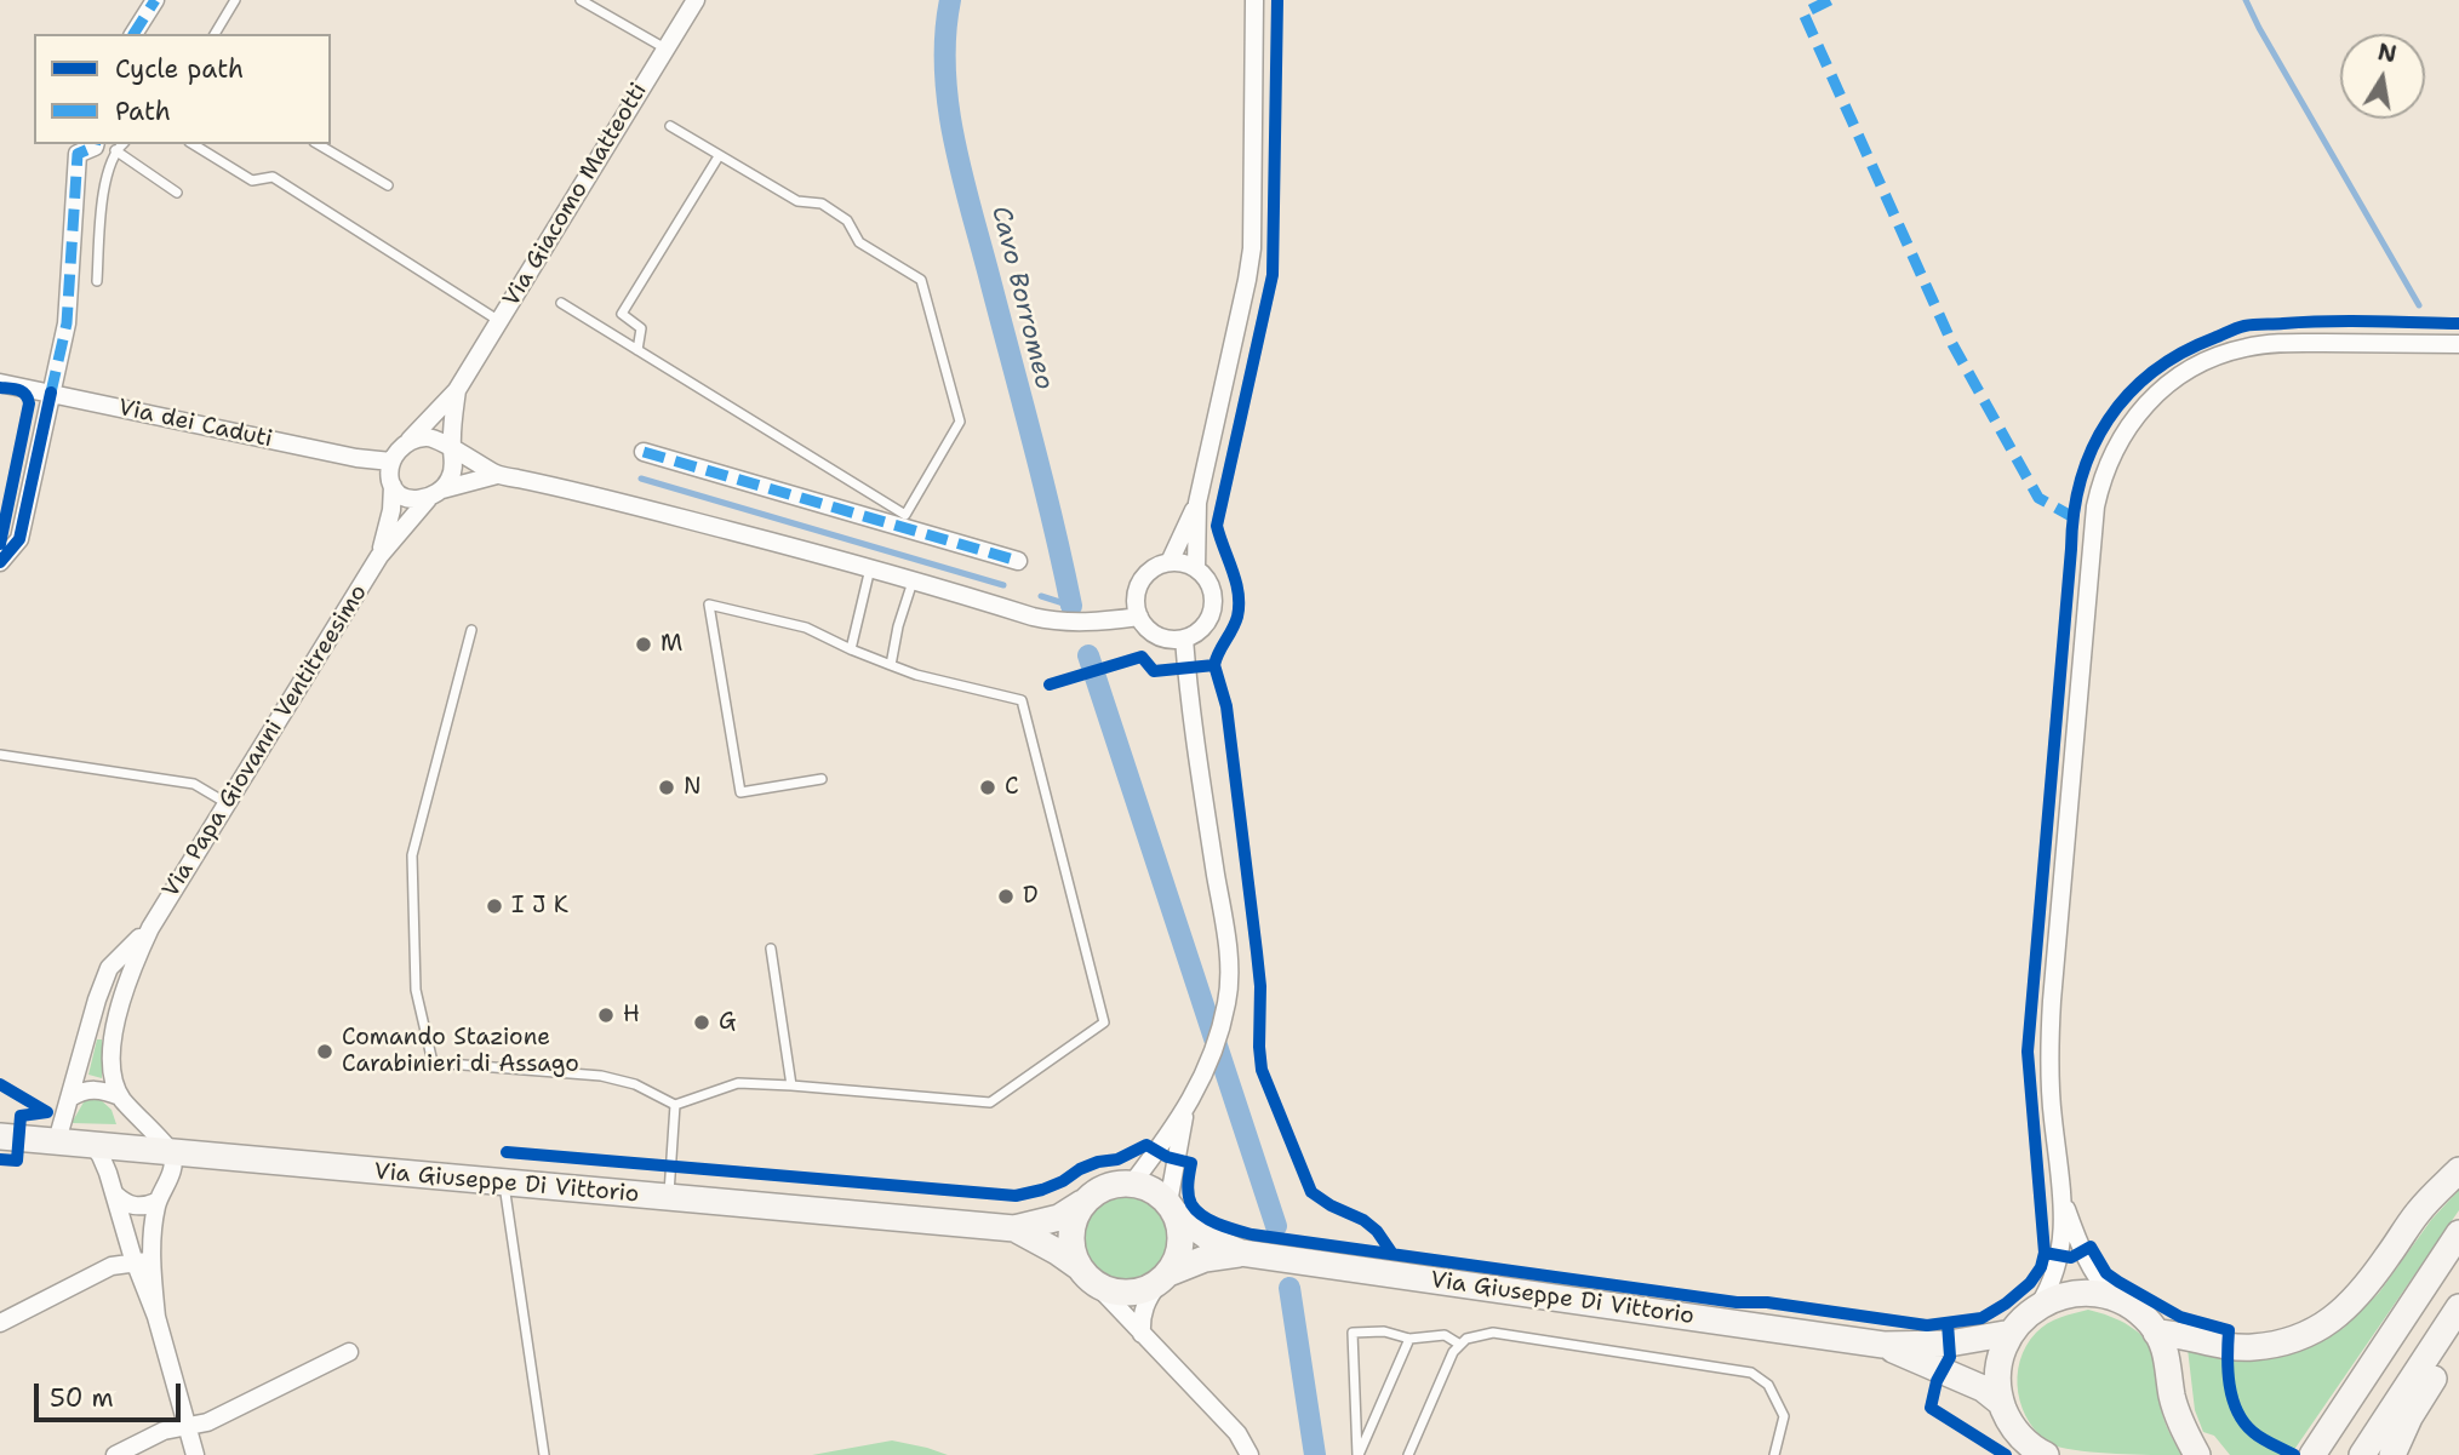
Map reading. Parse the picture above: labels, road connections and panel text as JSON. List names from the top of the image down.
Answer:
{
  "streets": {
    "main road": ["Via Giuseppe Di Vittorio"],
    "street": ["Via Giacomo Matteotti", "Via dei Caduti", "Via Papa Giovanni Ventitreesimo"]
  },
  "crossings": [
    ["Via Giacomo Matteotti", "Via dei Caduti"],
    ["Via Giacomo Matteotti", "Via Papa Giovanni Ventitreesimo"],
    ["Via dei Caduti", "Via Papa Giovanni Ventitreesimo"],
    ["Via Papa Giovanni Ventitreesimo", "Via Giuseppe Di Vittorio"]
  ],
  "water": ["Cavo Borromeo"],
  "places": [
    "M",
    "N",
    "C",
    "D",
    "I J K",
    "H",
    "G",
    "Comando Stazione Carabinieri di Assago"
  ],
  "legend": ["Cycle path", "Path"],
  "scale_bar": "50 m",
  "north": "top"
}
